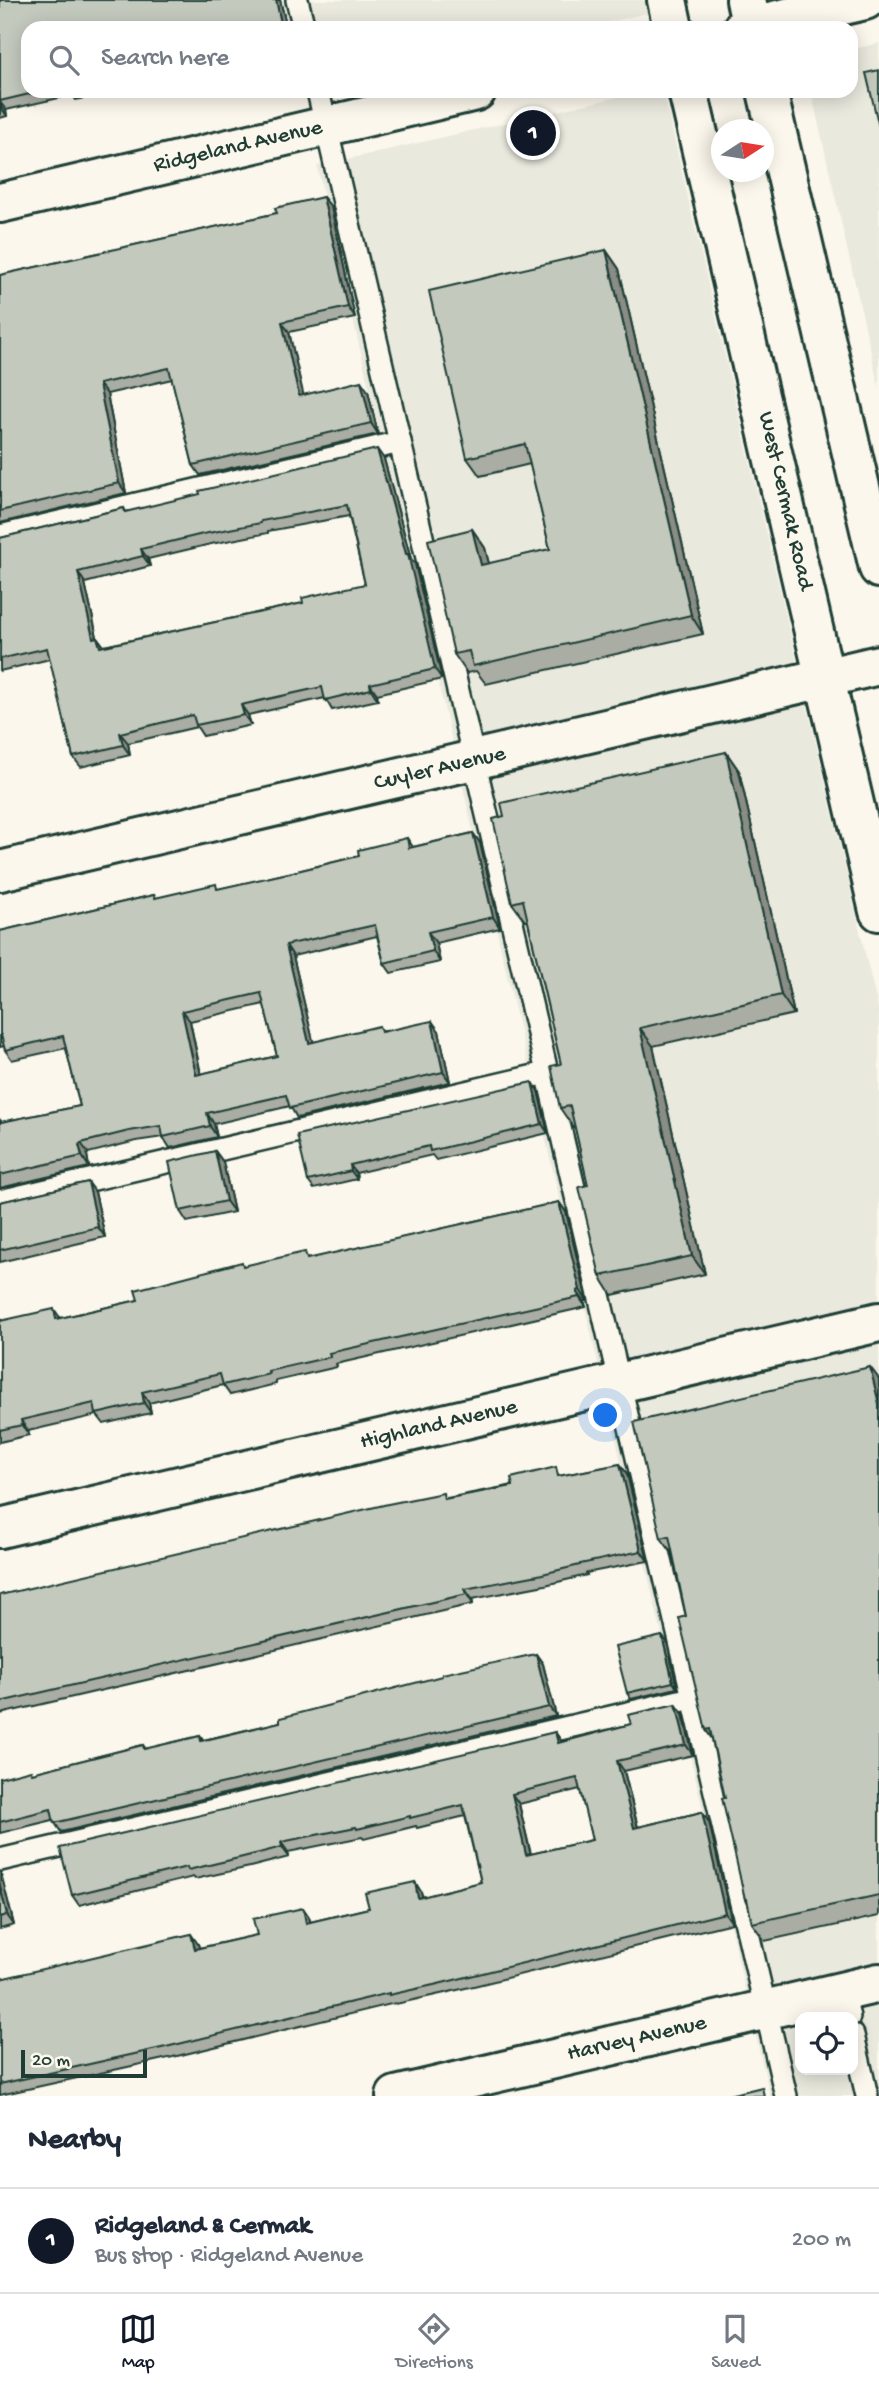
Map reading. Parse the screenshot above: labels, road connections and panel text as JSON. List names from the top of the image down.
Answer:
{
  "streets": {
    "street": [
      "Ridgeland Avenue",
      "West Cermak Road",
      "Cuyler Avenue",
      "Highland Avenue",
      "Harvey Avenue"
    ]
  },
  "crossings": [
    ["West Cermak Road", "Cuyler Avenue"]
  ],
  "scale_bar": "20 m",
  "north": "right",
  "page": {
    "search": "Search here",
    "pins": "1",
    "scale": "20 m",
    "heading": "Nearby",
    "list": [
      {
        "mark": "1",
        "name": "Ridgeland & Cermak",
        "note": "Bus stop · Ridgeland Avenue",
        "value": "200 m"
      }
    ],
    "nav": ["Map", "Directions", "Saved"]
  }
}
